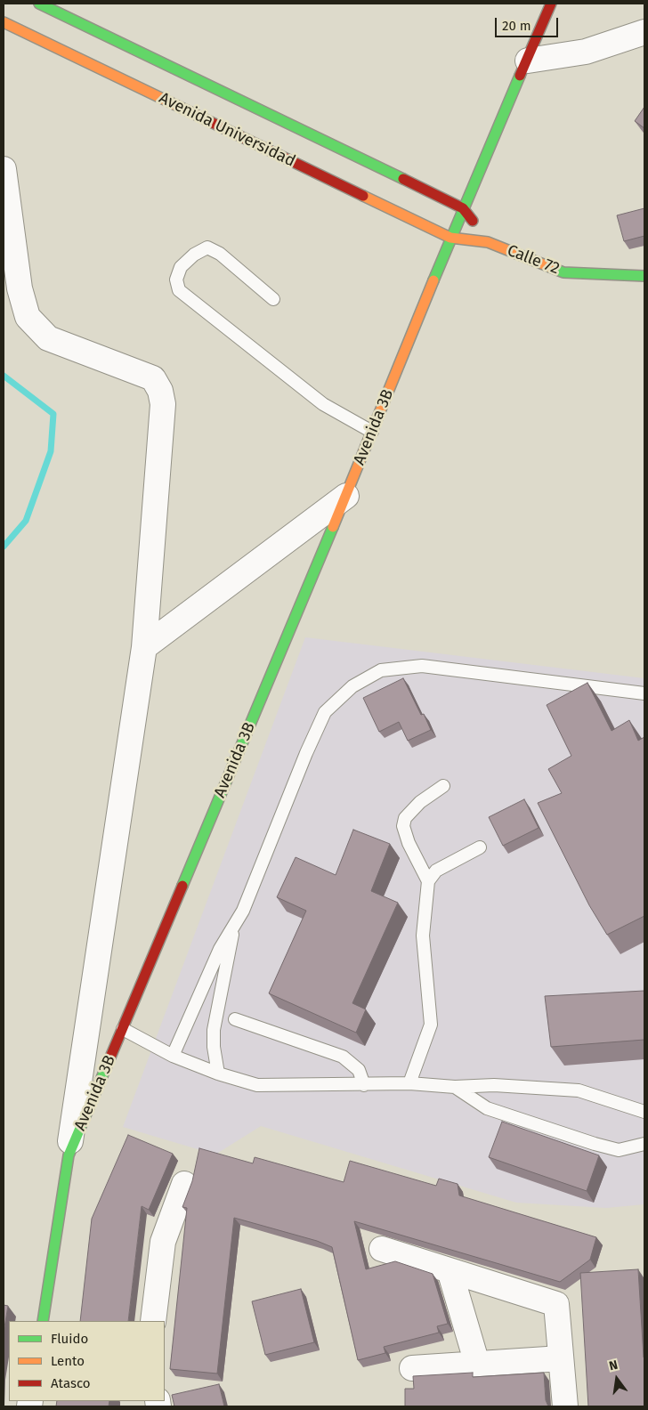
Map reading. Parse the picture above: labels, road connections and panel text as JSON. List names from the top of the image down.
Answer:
{
  "streets": {
    "street": ["Avenida Universidad", "Calle 72", "Avenida 3B"]
  },
  "crossings": [
    ["Avenida Universidad", "Calle 72"],
    ["Avenida Universidad", "Avenida 3B"],
    ["Calle 72", "Avenida 3B"]
  ],
  "legend": ["Fluido", "Lento", "Atasco"],
  "scale_bar": "20 m",
  "north": "top"
}
